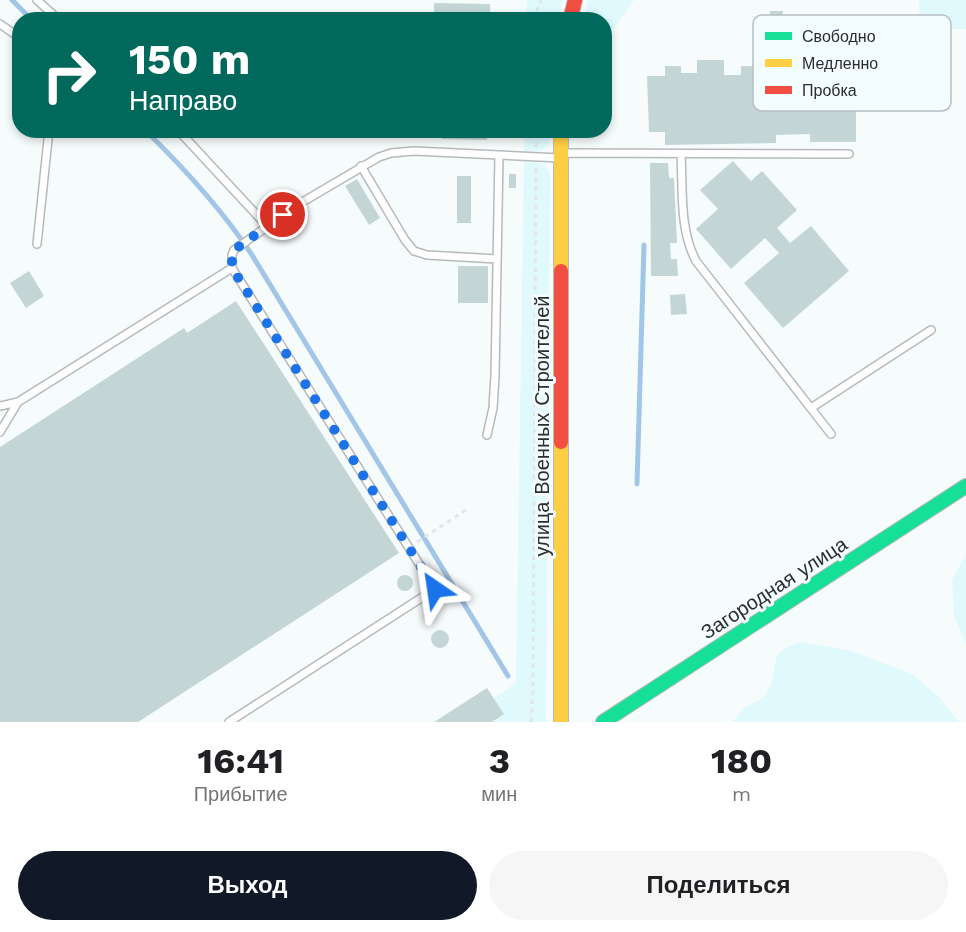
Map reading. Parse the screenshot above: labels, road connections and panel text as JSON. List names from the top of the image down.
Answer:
{
  "streets": {
    "street": ["улица Военных Строителей", "Загородная улица"]
  },
  "legend": ["Свободно", "Медленно", "Пробка"],
  "page": {
    "turn": ["150 m", "Направо"],
    "eta": [
      "16:41",
      "Прибытие",
      "3",
      "мин",
      "180",
      "m"
    ],
    "buttons": ["Выход", "Поделиться"]
  }
}
